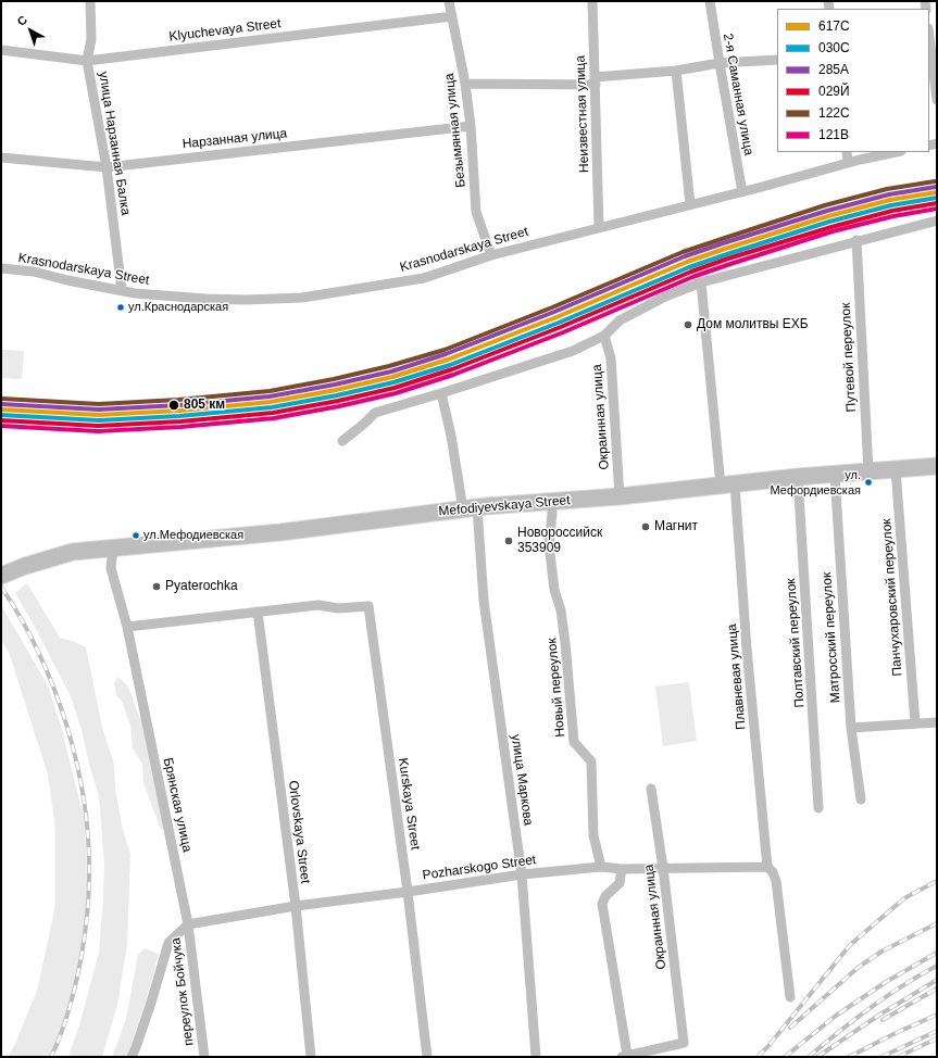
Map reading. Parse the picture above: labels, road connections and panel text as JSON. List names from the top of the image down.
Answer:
{
  "streets": {
    "main road": ["Mefodiyevskaya Street"],
    "street": [
      "Klyuchevaya Street",
      "2-я Саманная улица",
      "Неизвестная улица",
      "Безымянная улица",
      "Нарзанная улица",
      "улица Нарзанная Балка",
      "Krasnodarskaya Street",
      "Путевой переулок",
      "Окраинная улица",
      "Панчухаровский переулок",
      "Матросский переулок",
      "Полтавский переулок",
      "Плавневая улица",
      "Новый переулок",
      "улица Маркова",
      "Kurskaya Street",
      "Брянская улица",
      "Orlovskaya Street",
      "Pozharskogo Street",
      "переулок Бойчука"
    ]
  },
  "crossings": [
    ["Klyuchevaya Street", "Безымянная улица"],
    ["Klyuchevaya Street", "улица Нарзанная Балка"],
    ["2-я Саманная улица", "Krasnodarskaya Street"],
    ["Неизвестная улица", "Krasnodarskaya Street"],
    ["Безымянная улица", "Нарзанная улица"],
    ["Безымянная улица", "Krasnodarskaya Street"],
    ["Нарзанная улица", "улица Нарзанная Балка"],
    ["улица Нарзанная Балка", "Krasnodarskaya Street"],
    ["Путевой переулок", "Mefodiyevskaya Street"],
    ["Окраинная улица", "Mefodiyevskaya Street"],
    ["Окраинная улица", "Pozharskogo Street"],
    ["Mefodiyevskaya Street", "Панчухаровский переулок"],
    ["Mefodiyevskaya Street", "Матросский переулок"],
    ["Mefodiyevskaya Street", "Полтавский переулок"],
    ["Mefodiyevskaya Street", "Плавневая улица"],
    ["Mefodiyevskaya Street", "Новый переулок"],
    ["Mefodiyevskaya Street", "улица Маркова"],
    ["Mefodiyevskaya Street", "Брянская улица"],
    ["Плавневая улица", "Pozharskogo Street"],
    ["Новый переулок", "Pozharskogo Street"],
    ["улица Маркова", "Pozharskogo Street"],
    ["Kurskaya Street", "Orlovskaya Street"],
    ["Kurskaya Street", "Pozharskogo Street"],
    ["Брянская улица", "Pozharskogo Street"],
    ["Брянская улица", "переулок Бойчука"],
    ["Orlovskaya Street", "Pozharskogo Street"],
    ["Pozharskogo Street", "переулок Бойчука"]
  ],
  "places": [
    "ул.Краснодарская",
    "Дом молитвы ЕХБ",
    "805 км",
    "ул. Мефордиевская",
    "Магнит",
    "ул.Мефодиевская",
    "Новороссийск 353909",
    "Pyaterochka"
  ],
  "lines": [
    "transit line 122С",
    "transit line 285А",
    "transit line 617C",
    "transit line 030C",
    "transit line 029Й",
    "transit line 121В"
  ],
  "legend": [
    "617C",
    "030C",
    "285А",
    "029Й",
    "122С",
    "121В"
  ],
  "north": "top left"
}
